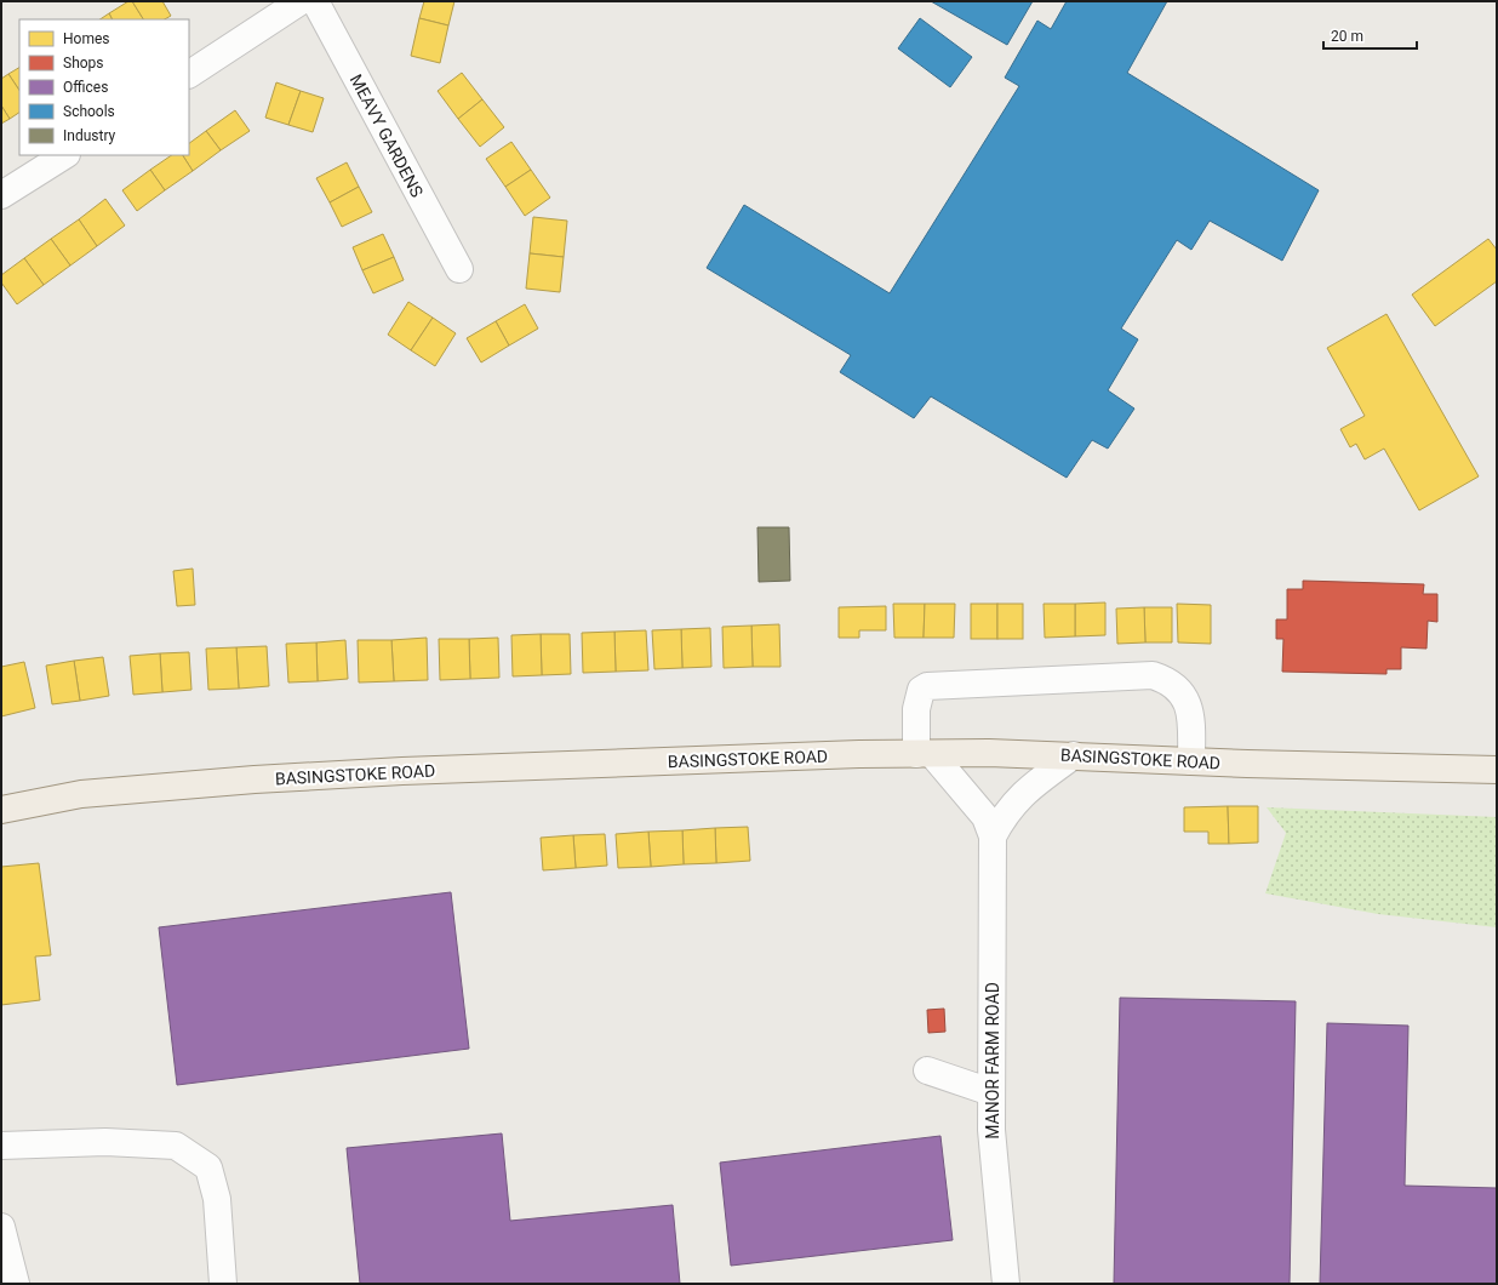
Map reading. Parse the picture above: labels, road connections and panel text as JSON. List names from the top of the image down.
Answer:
{
  "streets": {
    "main road": ["BASINGSTOKE ROAD"],
    "street": ["MEAVY GARDENS", "MANOR FARM ROAD"]
  },
  "crossings": [
    ["BASINGSTOKE ROAD", "MANOR FARM ROAD"]
  ],
  "legend": [
    "Homes",
    "Shops",
    "Offices",
    "Schools",
    "Industry"
  ],
  "scale_bar": "20 m"
}
